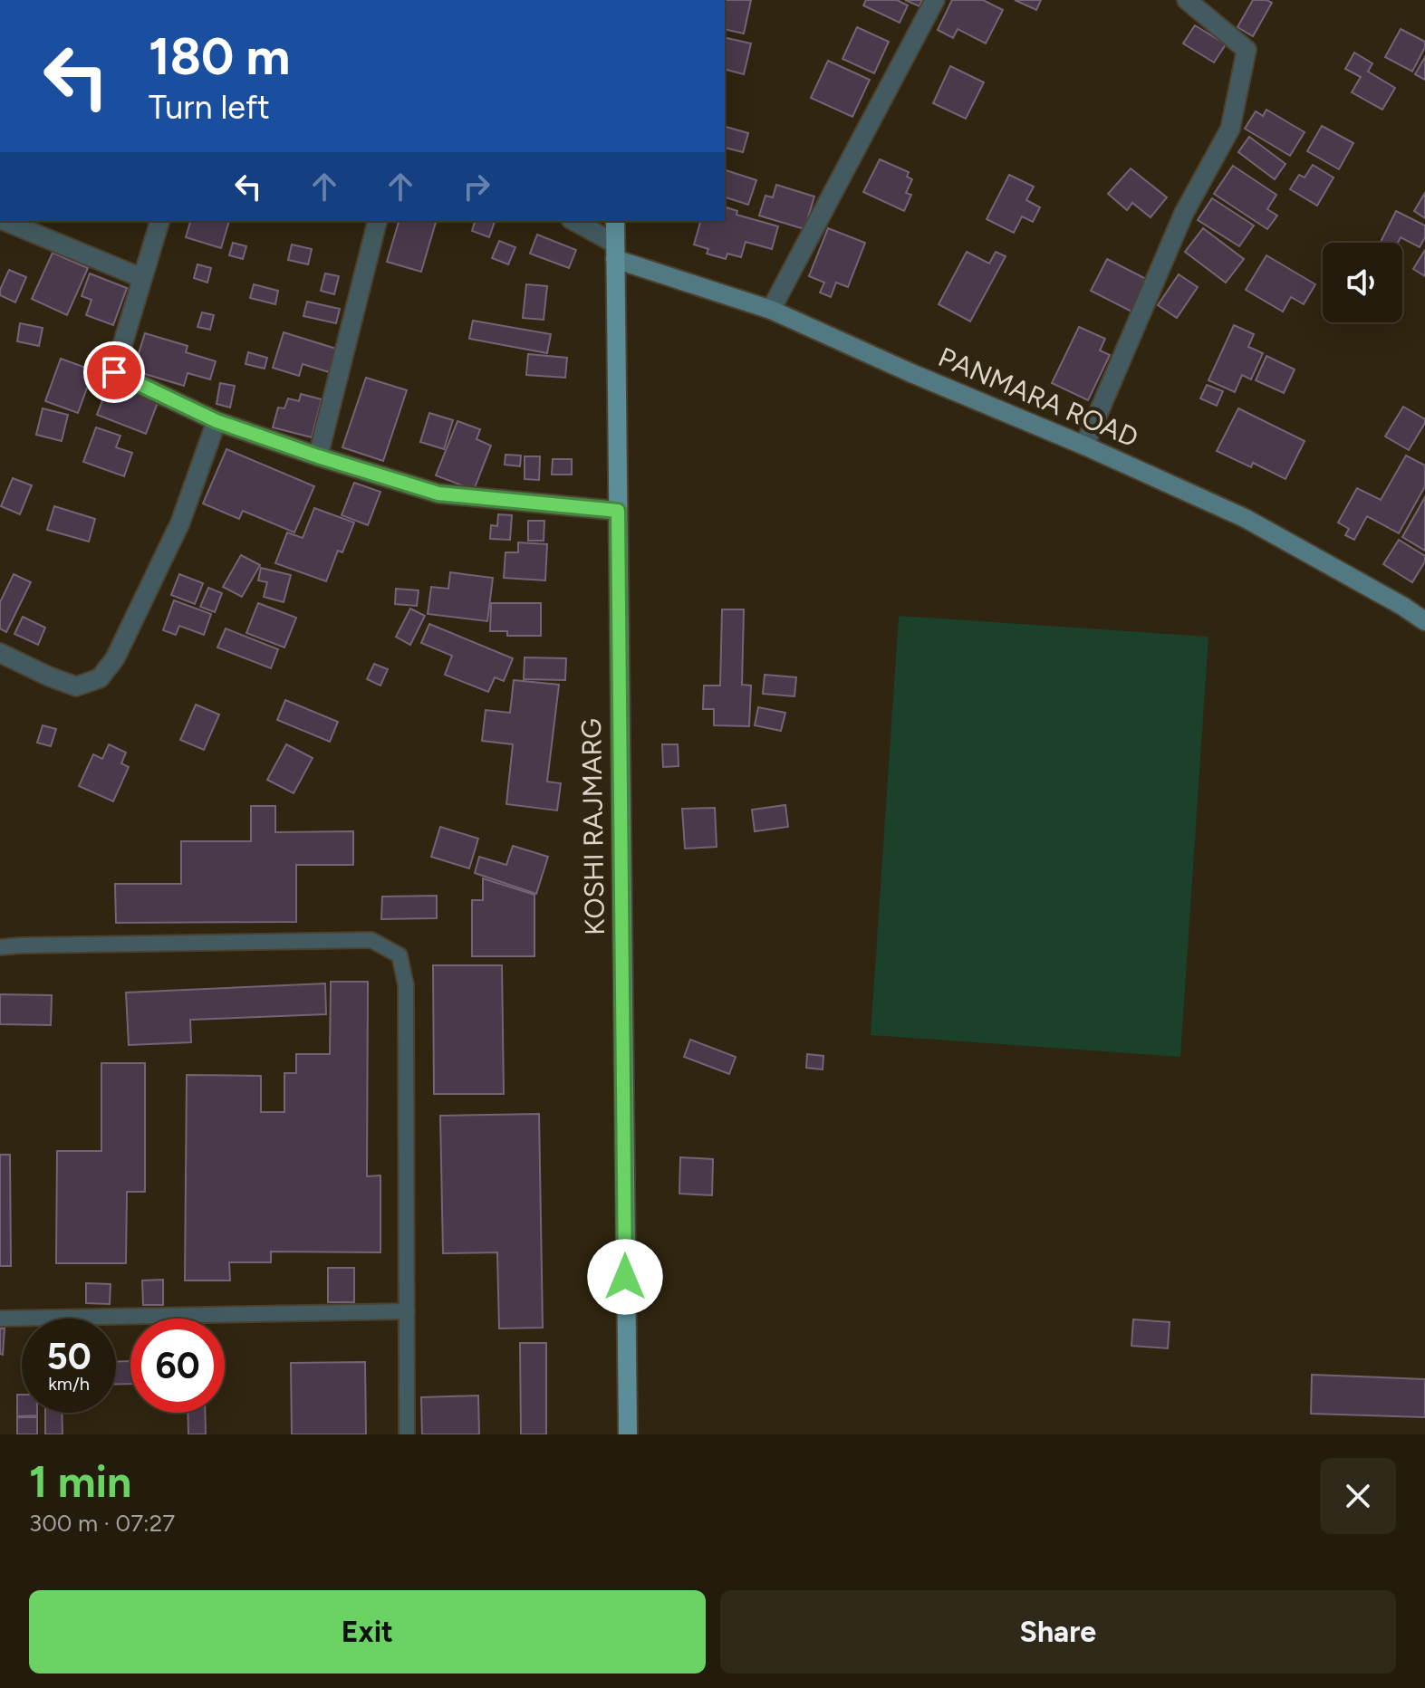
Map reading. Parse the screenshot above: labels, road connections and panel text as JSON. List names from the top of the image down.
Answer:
{
  "streets": {
    "main road": ["KOSHI RAJMARG"],
    "street": ["PANMARA ROAD"]
  },
  "crossings": [
    ["PANMARA ROAD", "KOSHI RAJMARG"]
  ],
  "page": {
    "turn": ["180 m", "Turn left"],
    "speed": "50 km/h",
    "limit": "60",
    "heading": ["1 min", "300 m · 07:27"],
    "buttons": ["Exit", "Share"]
  }
}
